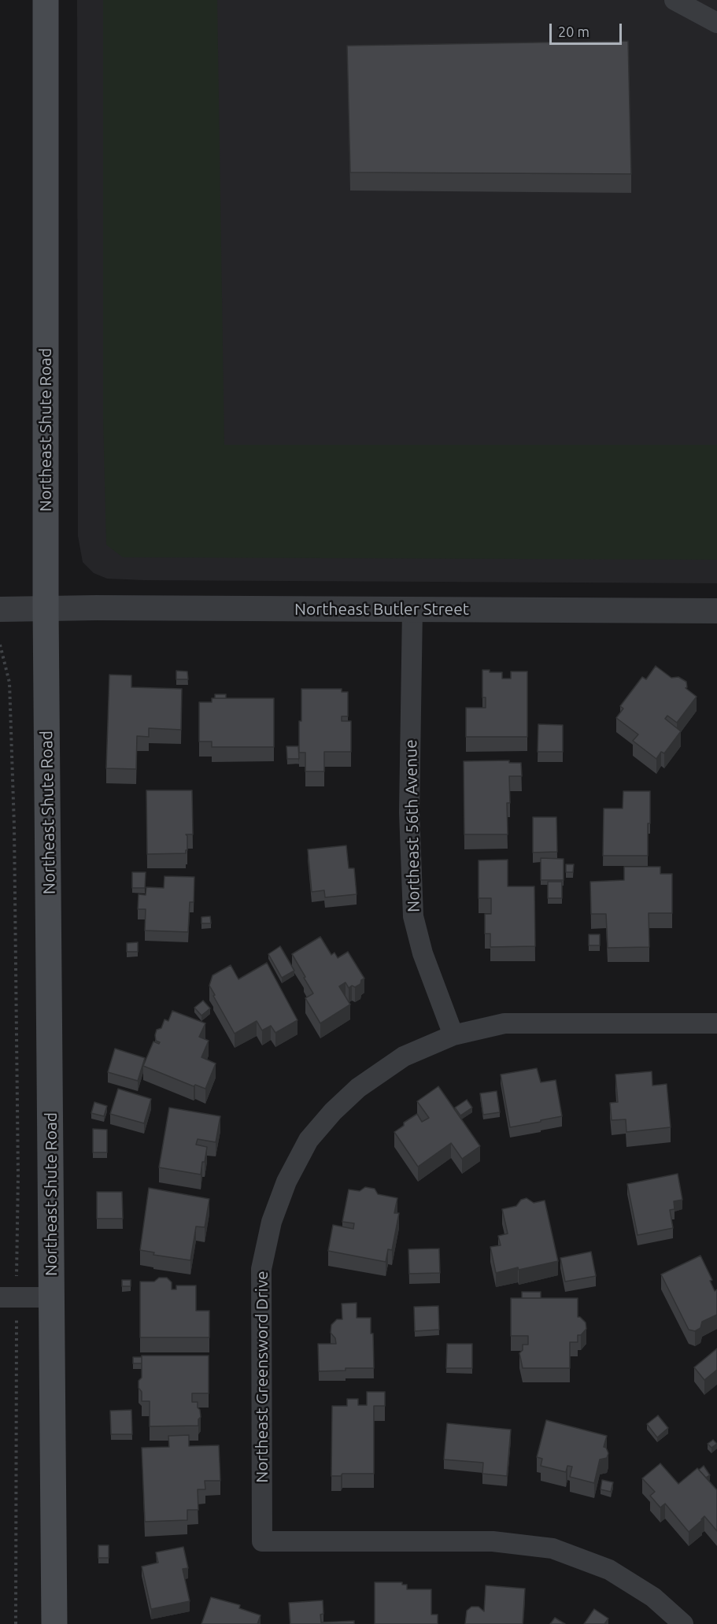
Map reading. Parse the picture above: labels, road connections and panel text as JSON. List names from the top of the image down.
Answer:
{
  "streets": {
    "main road": ["Northeast Shute Road"],
    "street": ["Northeast Butler Street", "Northeast 56th Avenue", "Northeast Greensword Drive"]
  },
  "crossings": [
    ["Northeast Shute Road", "Northeast Butler Street"],
    ["Northeast Butler Street", "Northeast 56th Avenue"],
    ["Northeast 56th Avenue", "Northeast Greensword Drive"]
  ],
  "scale_bar": "20 m"
}
